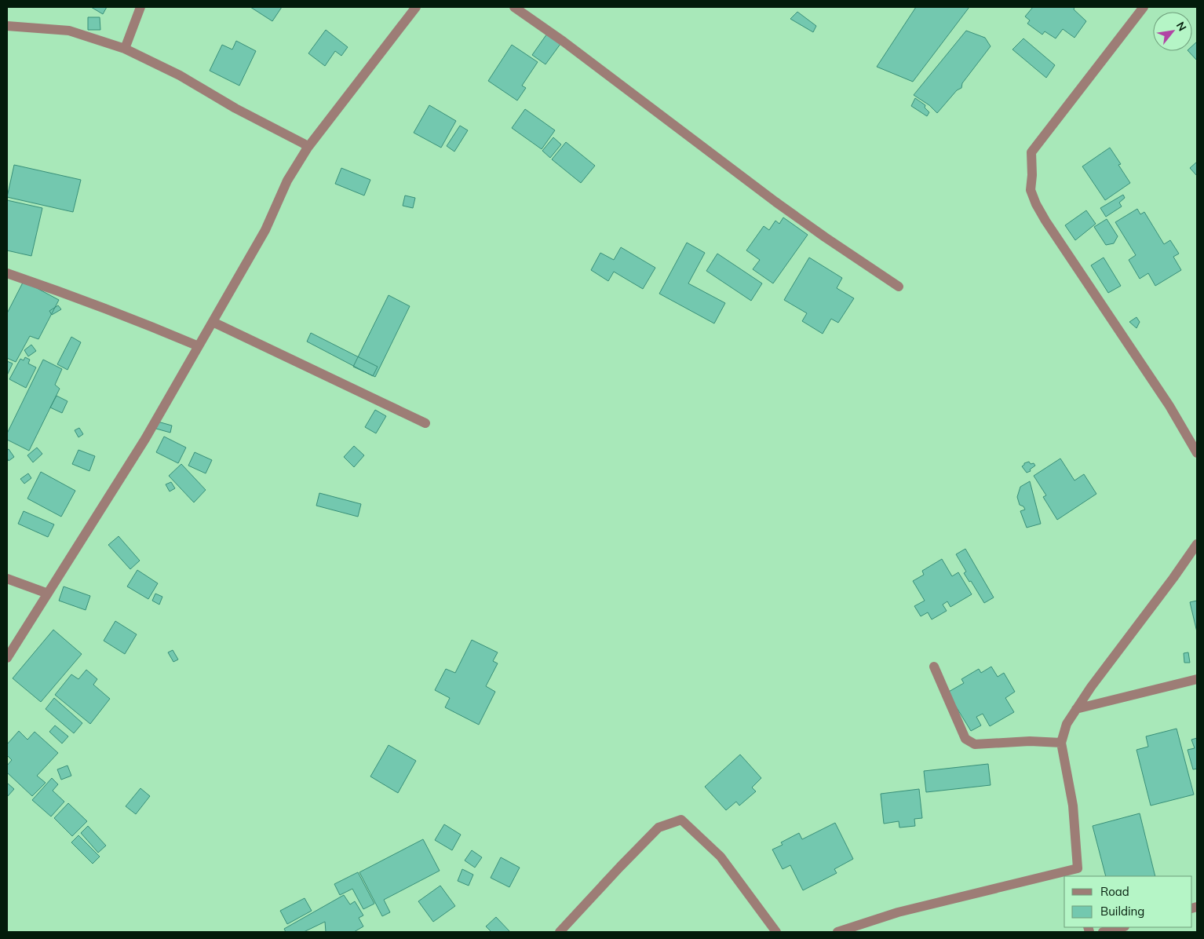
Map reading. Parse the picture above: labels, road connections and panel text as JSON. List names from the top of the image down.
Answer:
{
  "legend": ["Road", "Building"],
  "north": "top right"
}
